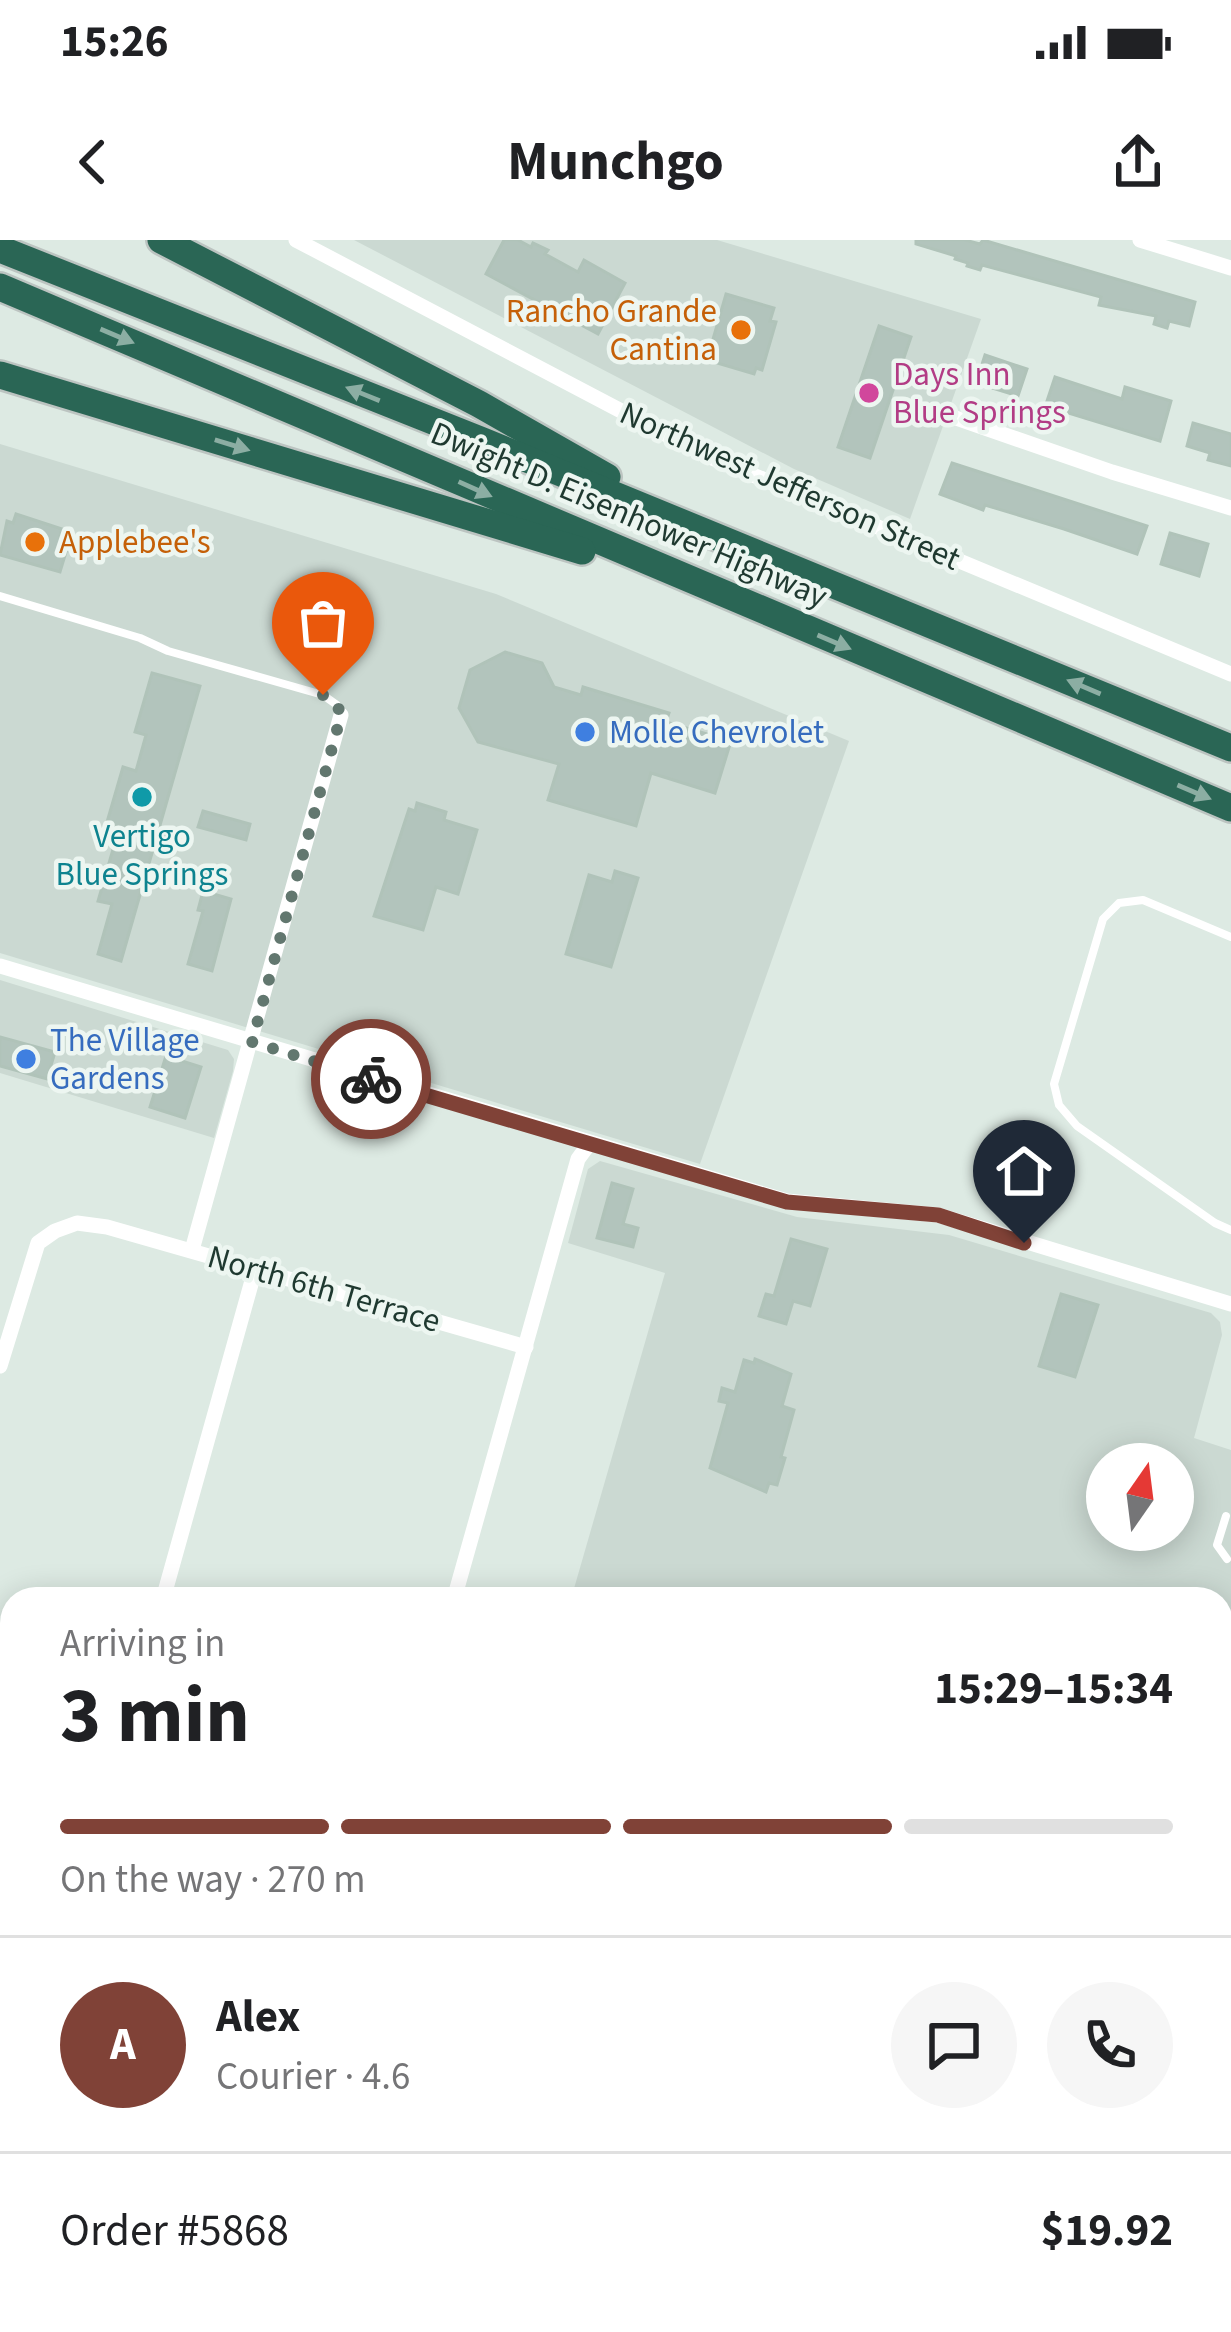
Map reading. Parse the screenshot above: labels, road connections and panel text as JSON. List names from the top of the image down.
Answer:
{
  "streets": {
    "highway": ["Dwight D. Eisenhower Highway"],
    "street": ["Northwest Jefferson Street", "North 6th Terrace"]
  },
  "places": [
    "Rancho Grande Cantina",
    "Days Inn Blue Springs",
    "Applebee's",
    "Molle Chevrolet",
    "Vertigo Blue Springs",
    "The Village Gardens"
  ],
  "north": "top",
  "page": {
    "status": "15:26",
    "header": "Munchgo",
    "heading": ["3 min", "Arriving in", "15:29–15:34"],
    "panel": [
      "Alex",
      "Courier · 4.6",
      "Order #5868",
      "$19.92"
    ],
    "bar": "On the way · 270 m",
    "round": "A"
  }
}
